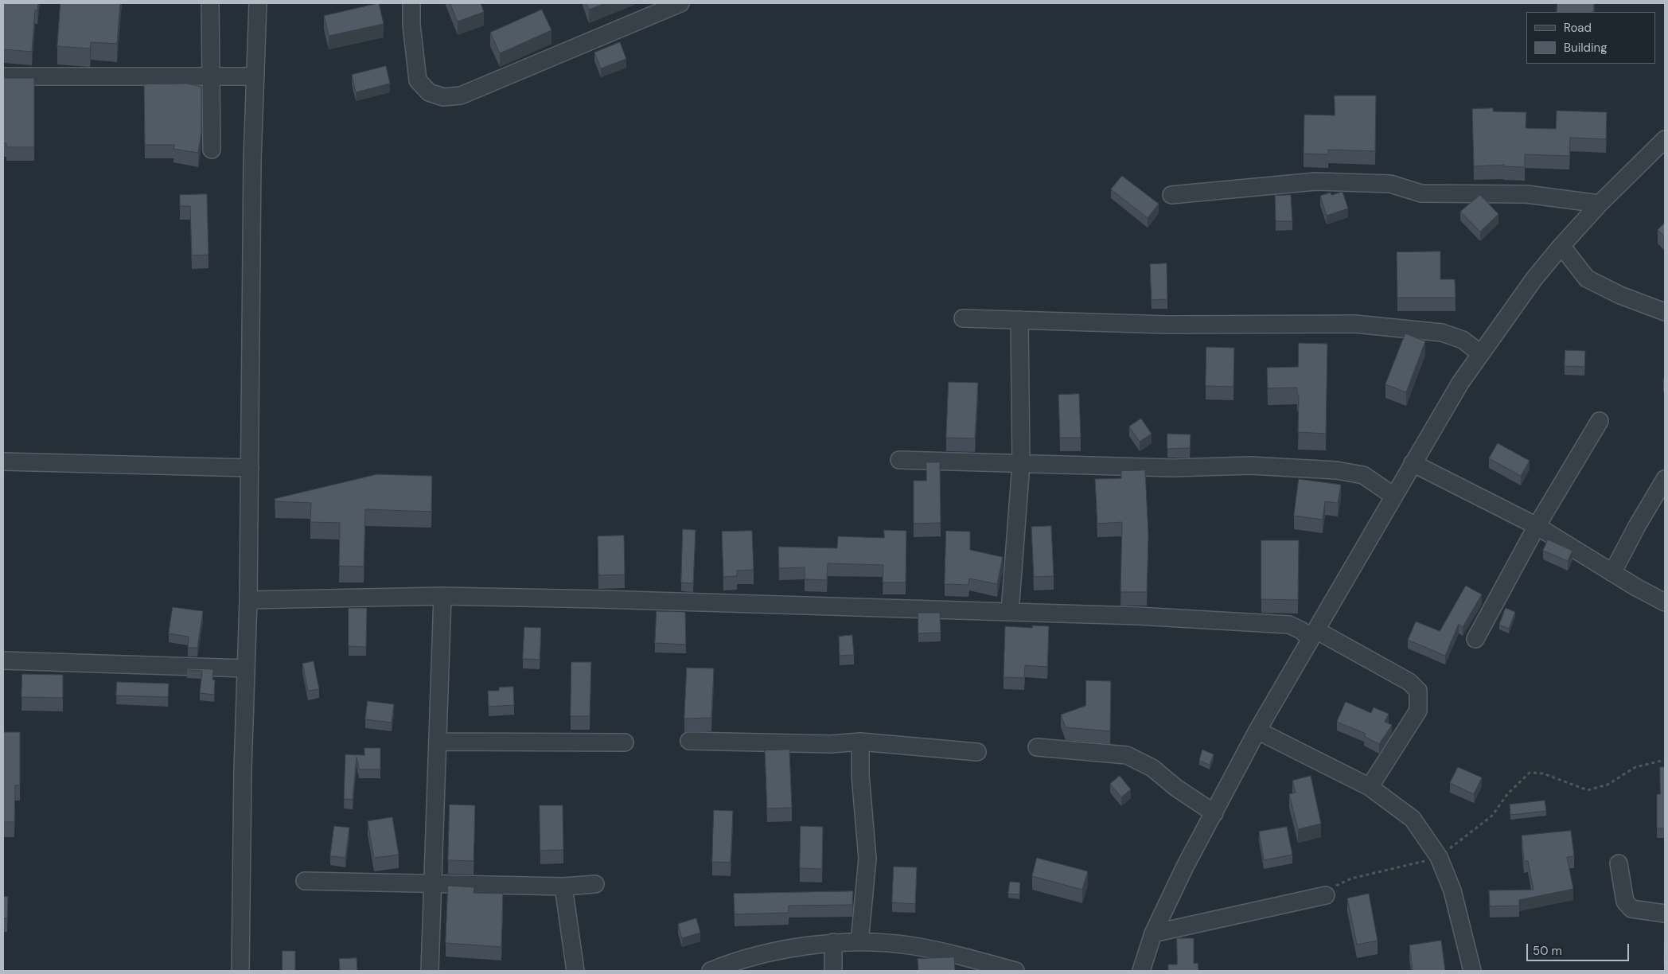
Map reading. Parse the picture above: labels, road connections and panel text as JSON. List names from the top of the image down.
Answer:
{
  "legend": ["Road", "Building"],
  "scale_bar": "50 m"
}
